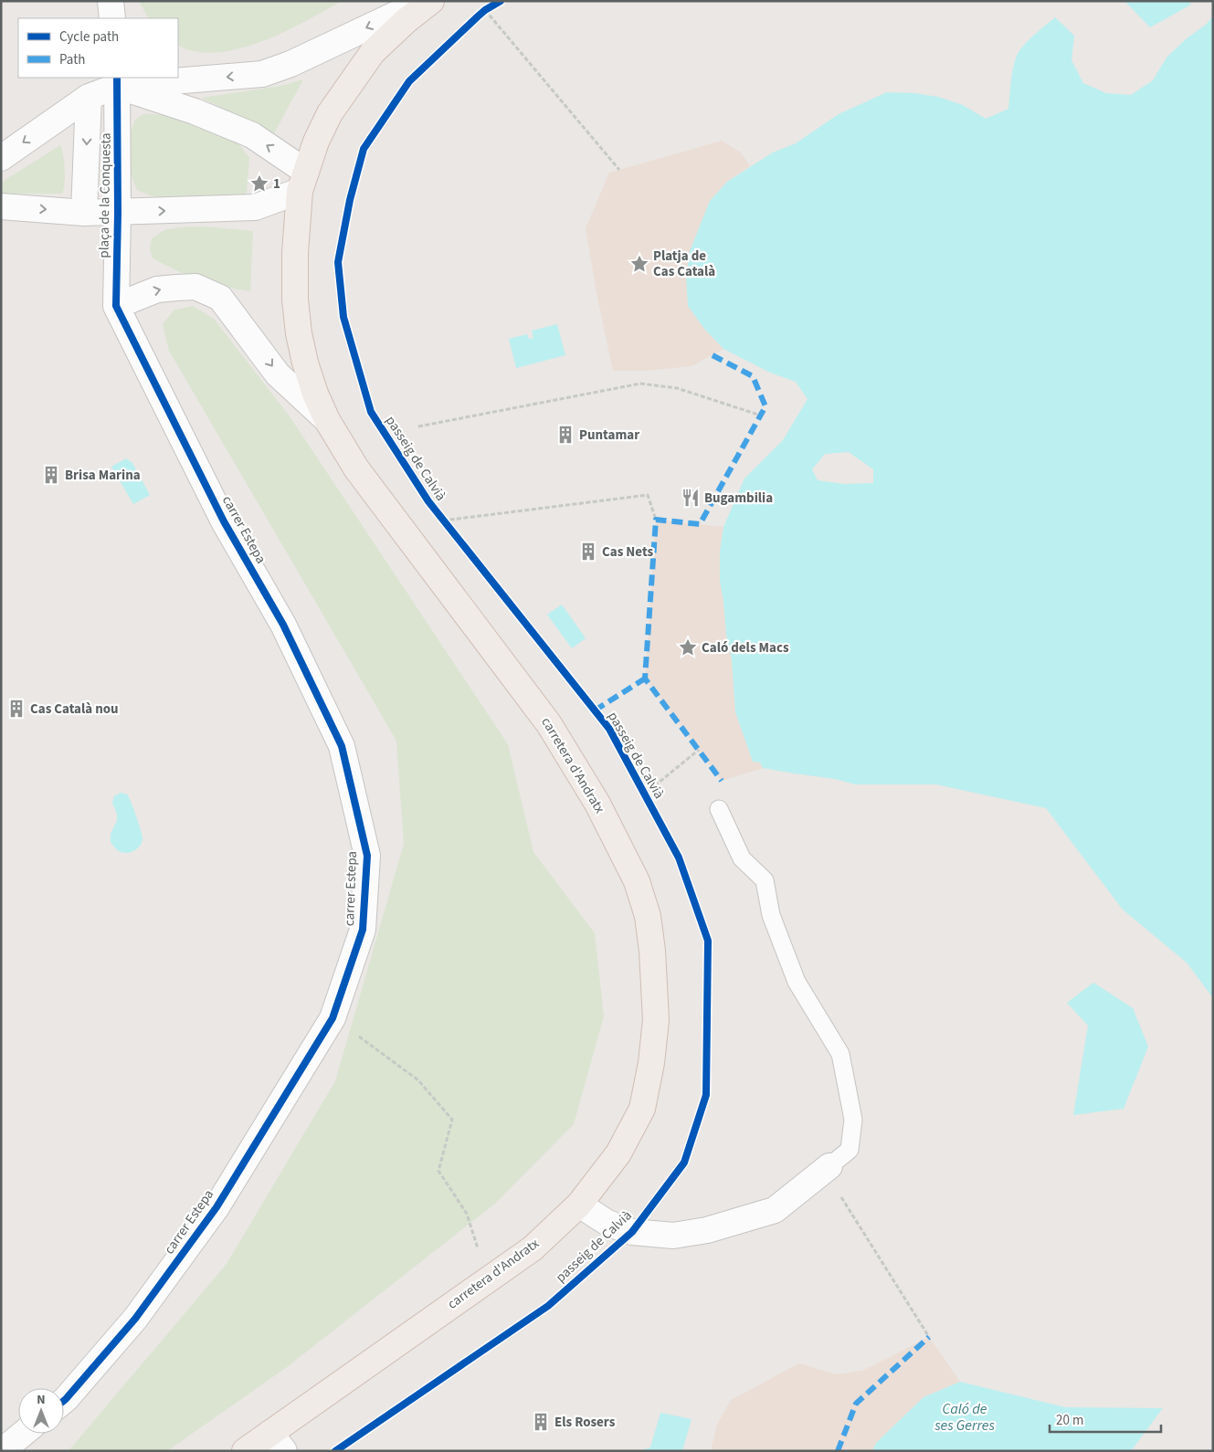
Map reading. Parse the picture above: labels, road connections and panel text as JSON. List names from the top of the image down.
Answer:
{
  "streets": {
    "main road": ["carretera d'Andratx"],
    "street": ["plaça de la Conquesta", "carrer Estepa"],
    "cycle path": ["passeig de Calvià"]
  },
  "crossings": [
    ["plaça de la Conquesta", "carrer Estepa"],
    ["plaça de la Conquesta", "carretera d'Andratx"]
  ],
  "water": ["Caló de ses Gerres"],
  "places": {
    "place": ["1", "Platja de Cas Català", "Caló dels Macs"],
    "building": [
      "Puntamar",
      "Brisa Marina",
      "Cas Nets",
      "Cas Català nou",
      "Els Rosers"
    ],
    "restaurant": ["Bugambilia"]
  },
  "legend": ["Cycle path", "Path"],
  "scale_bar": "20 m",
  "north": "top"
}
